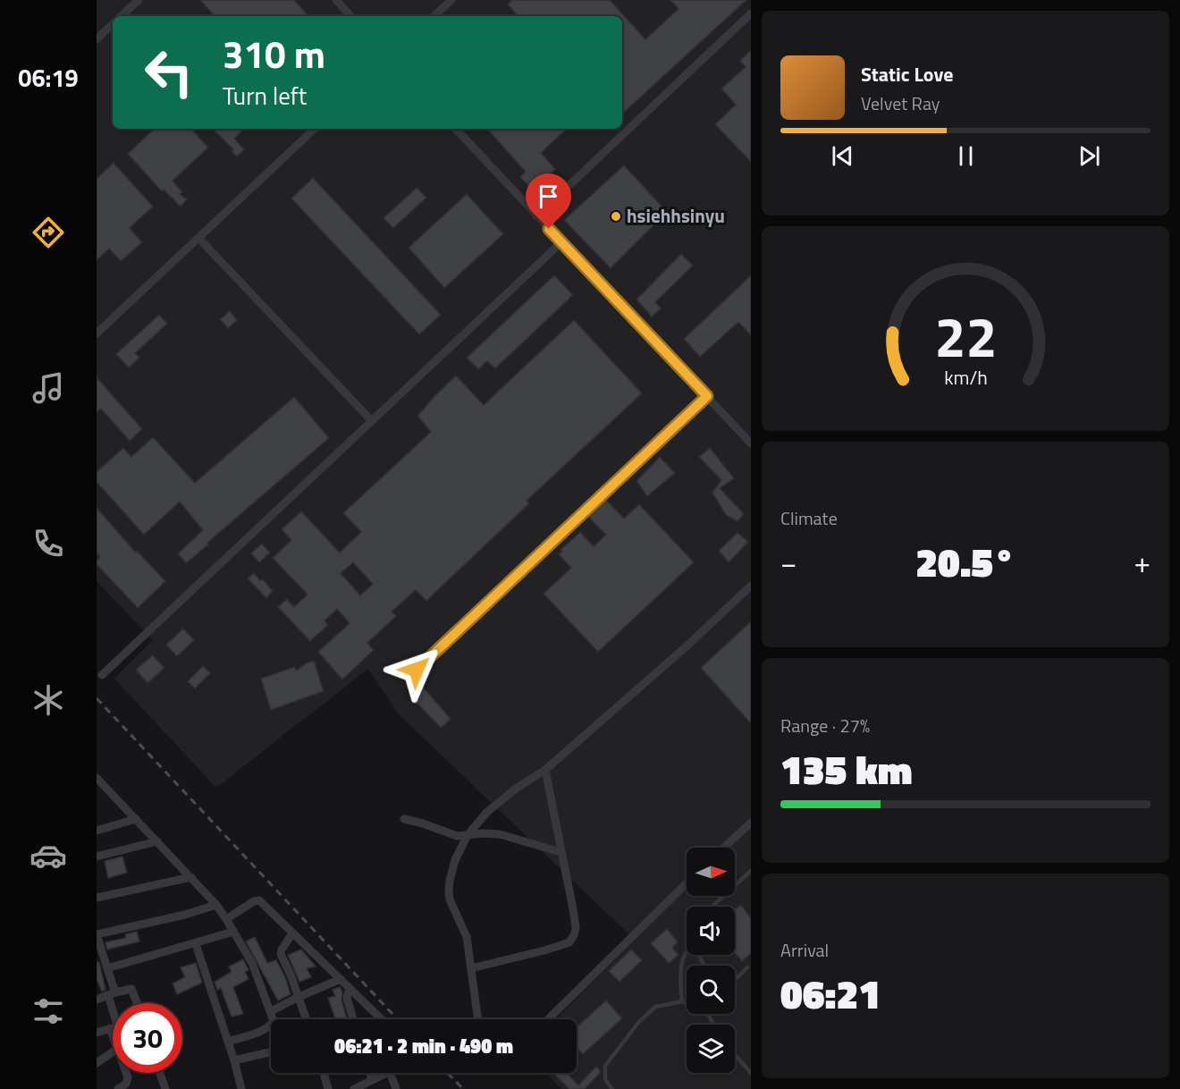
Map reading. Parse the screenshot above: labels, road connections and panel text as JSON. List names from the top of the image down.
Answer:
{
  "places": ["hsiehhsinyu"],
  "north": "right",
  "page": {
    "tabs": "06:19",
    "turn": ["310 m", "Turn left"],
    "song": ["Static Love", "Velvet Ray"],
    "tile": [
      "Climate",
      ["Range · 27%", "135 km"],
      ["Arrival", "06:21"]
    ],
    "heat": ["−", "20.5°", "+"],
    "limit": "30",
    "trip": "06:21 · 2 min · 490 m",
    "gauge": ["22", "km/h"]
  }
}
